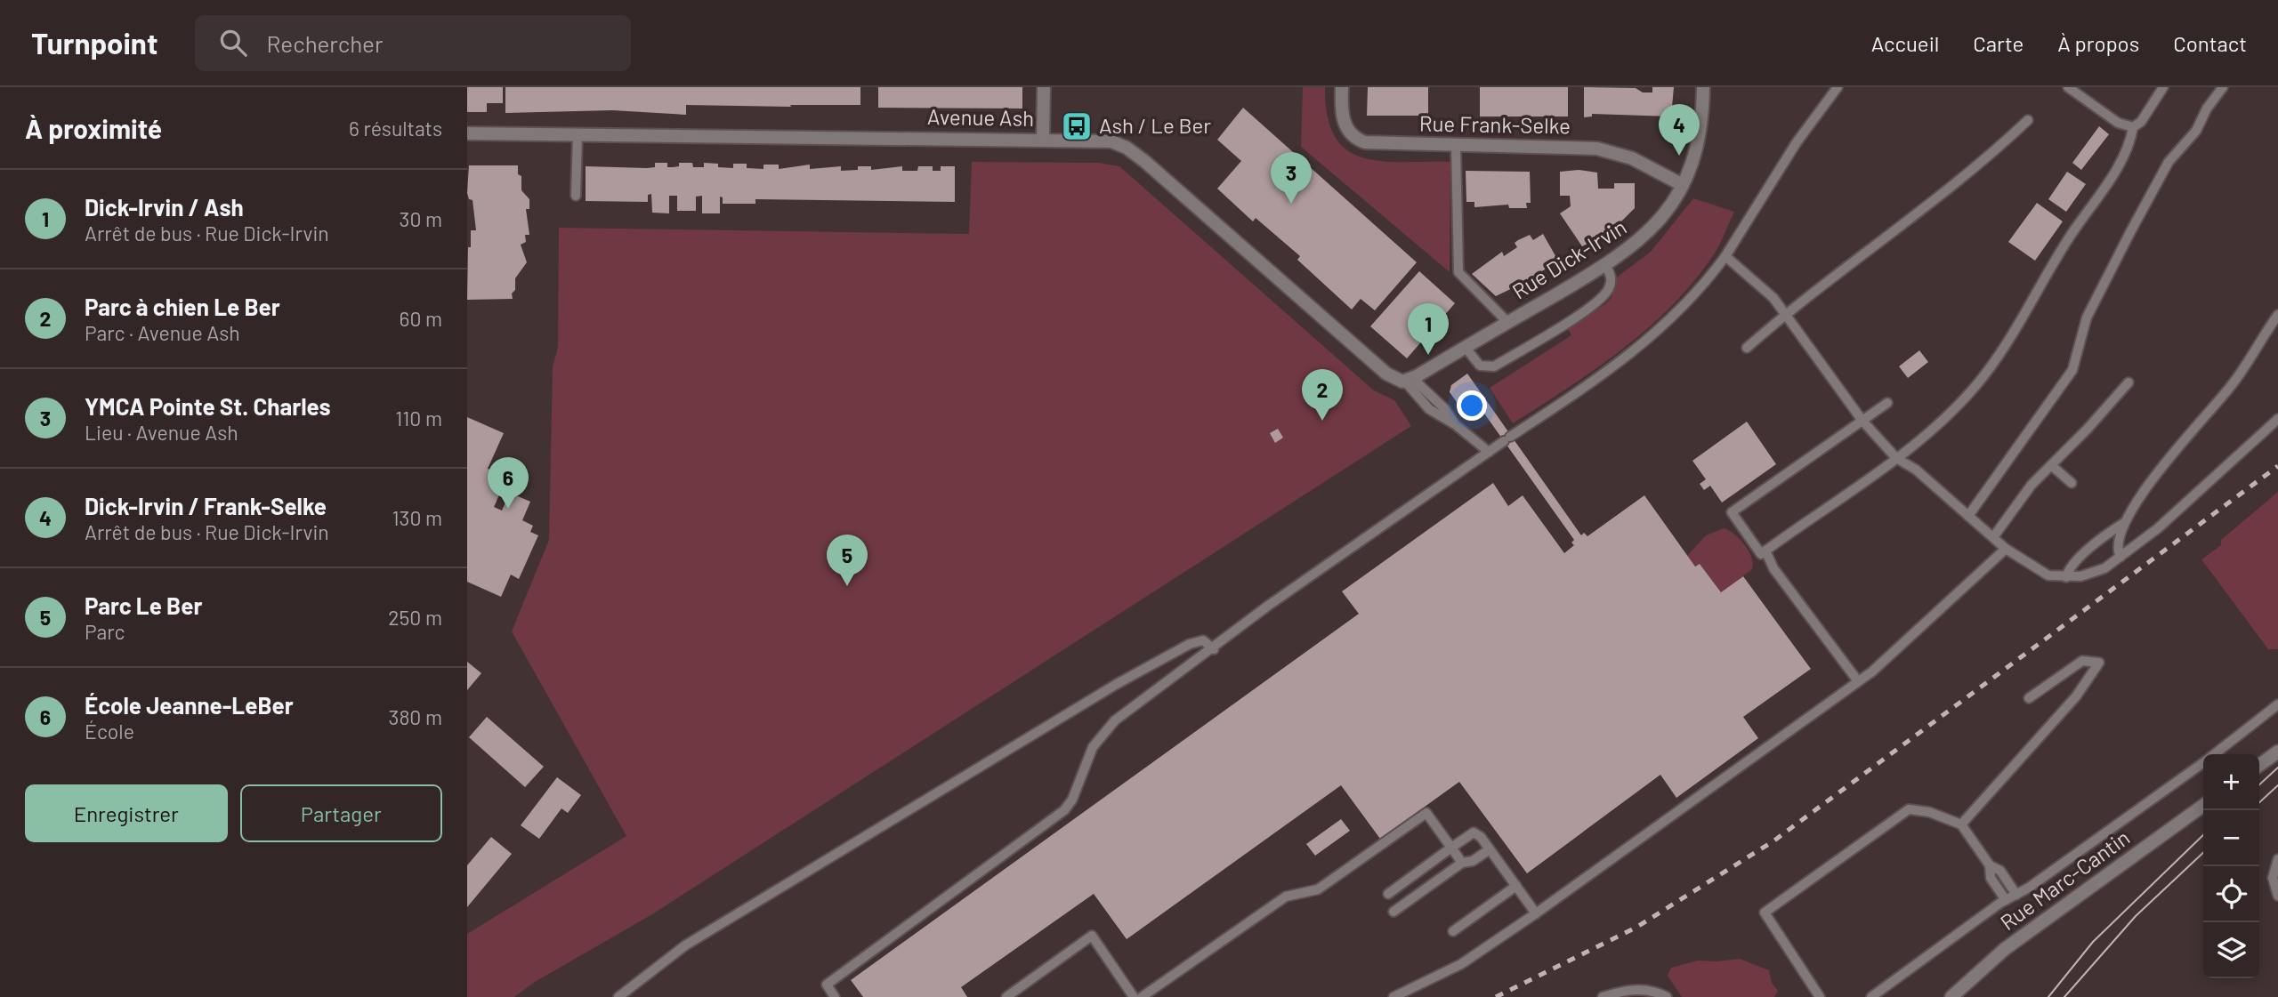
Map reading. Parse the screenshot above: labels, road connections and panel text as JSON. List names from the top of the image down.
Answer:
{
  "streets": {
    "street": [
      "Avenue Ash",
      "Rue Frank-Selke",
      "Rue Dick-Irvin",
      "Rue Marc-Cantin"
    ]
  },
  "crossings": [
    ["Avenue Ash", "Rue Dick-Irvin"],
    ["Rue Frank-Selke", "Rue Dick-Irvin"]
  ],
  "places": {
    "bus stop": ["Ash / Le Ber"]
  },
  "page": {
    "header": "Turnpoint",
    "search": "Rechercher",
    "nav": [
      "Accueil",
      "Carte",
      "À propos",
      "Contact"
    ],
    "heading": ["À proximité", "6 résultats"],
    "pins": [
      "4",
      "3",
      "1",
      "2",
      "6",
      "5"
    ],
    "list": [
      {
        "mark": "1",
        "name": "Dick-Irvin / Ash",
        "note": "Arrêt de bus · Rue Dick-Irvin",
        "value": "30 m"
      },
      {
        "mark": "2",
        "name": "Parc à chien Le Ber",
        "note": "Parc · Avenue Ash",
        "value": "60 m"
      },
      {
        "mark": "3",
        "name": "YMCA Pointe St. Charles",
        "note": "Lieu · Avenue Ash",
        "value": "110 m"
      },
      {
        "mark": "4",
        "name": "Dick-Irvin / Frank-Selke",
        "note": "Arrêt de bus · Rue Dick-Irvin",
        "value": "130 m"
      },
      {
        "mark": "5",
        "name": "Parc Le Ber",
        "note": "Parc",
        "value": "250 m"
      },
      {
        "mark": "6",
        "name": "École Jeanne-LeBer",
        "note": "École",
        "value": "380 m"
      }
    ],
    "map_buttons": ["+", "−"],
    "buttons": ["Enregistrer", "Partager"]
  }
}
